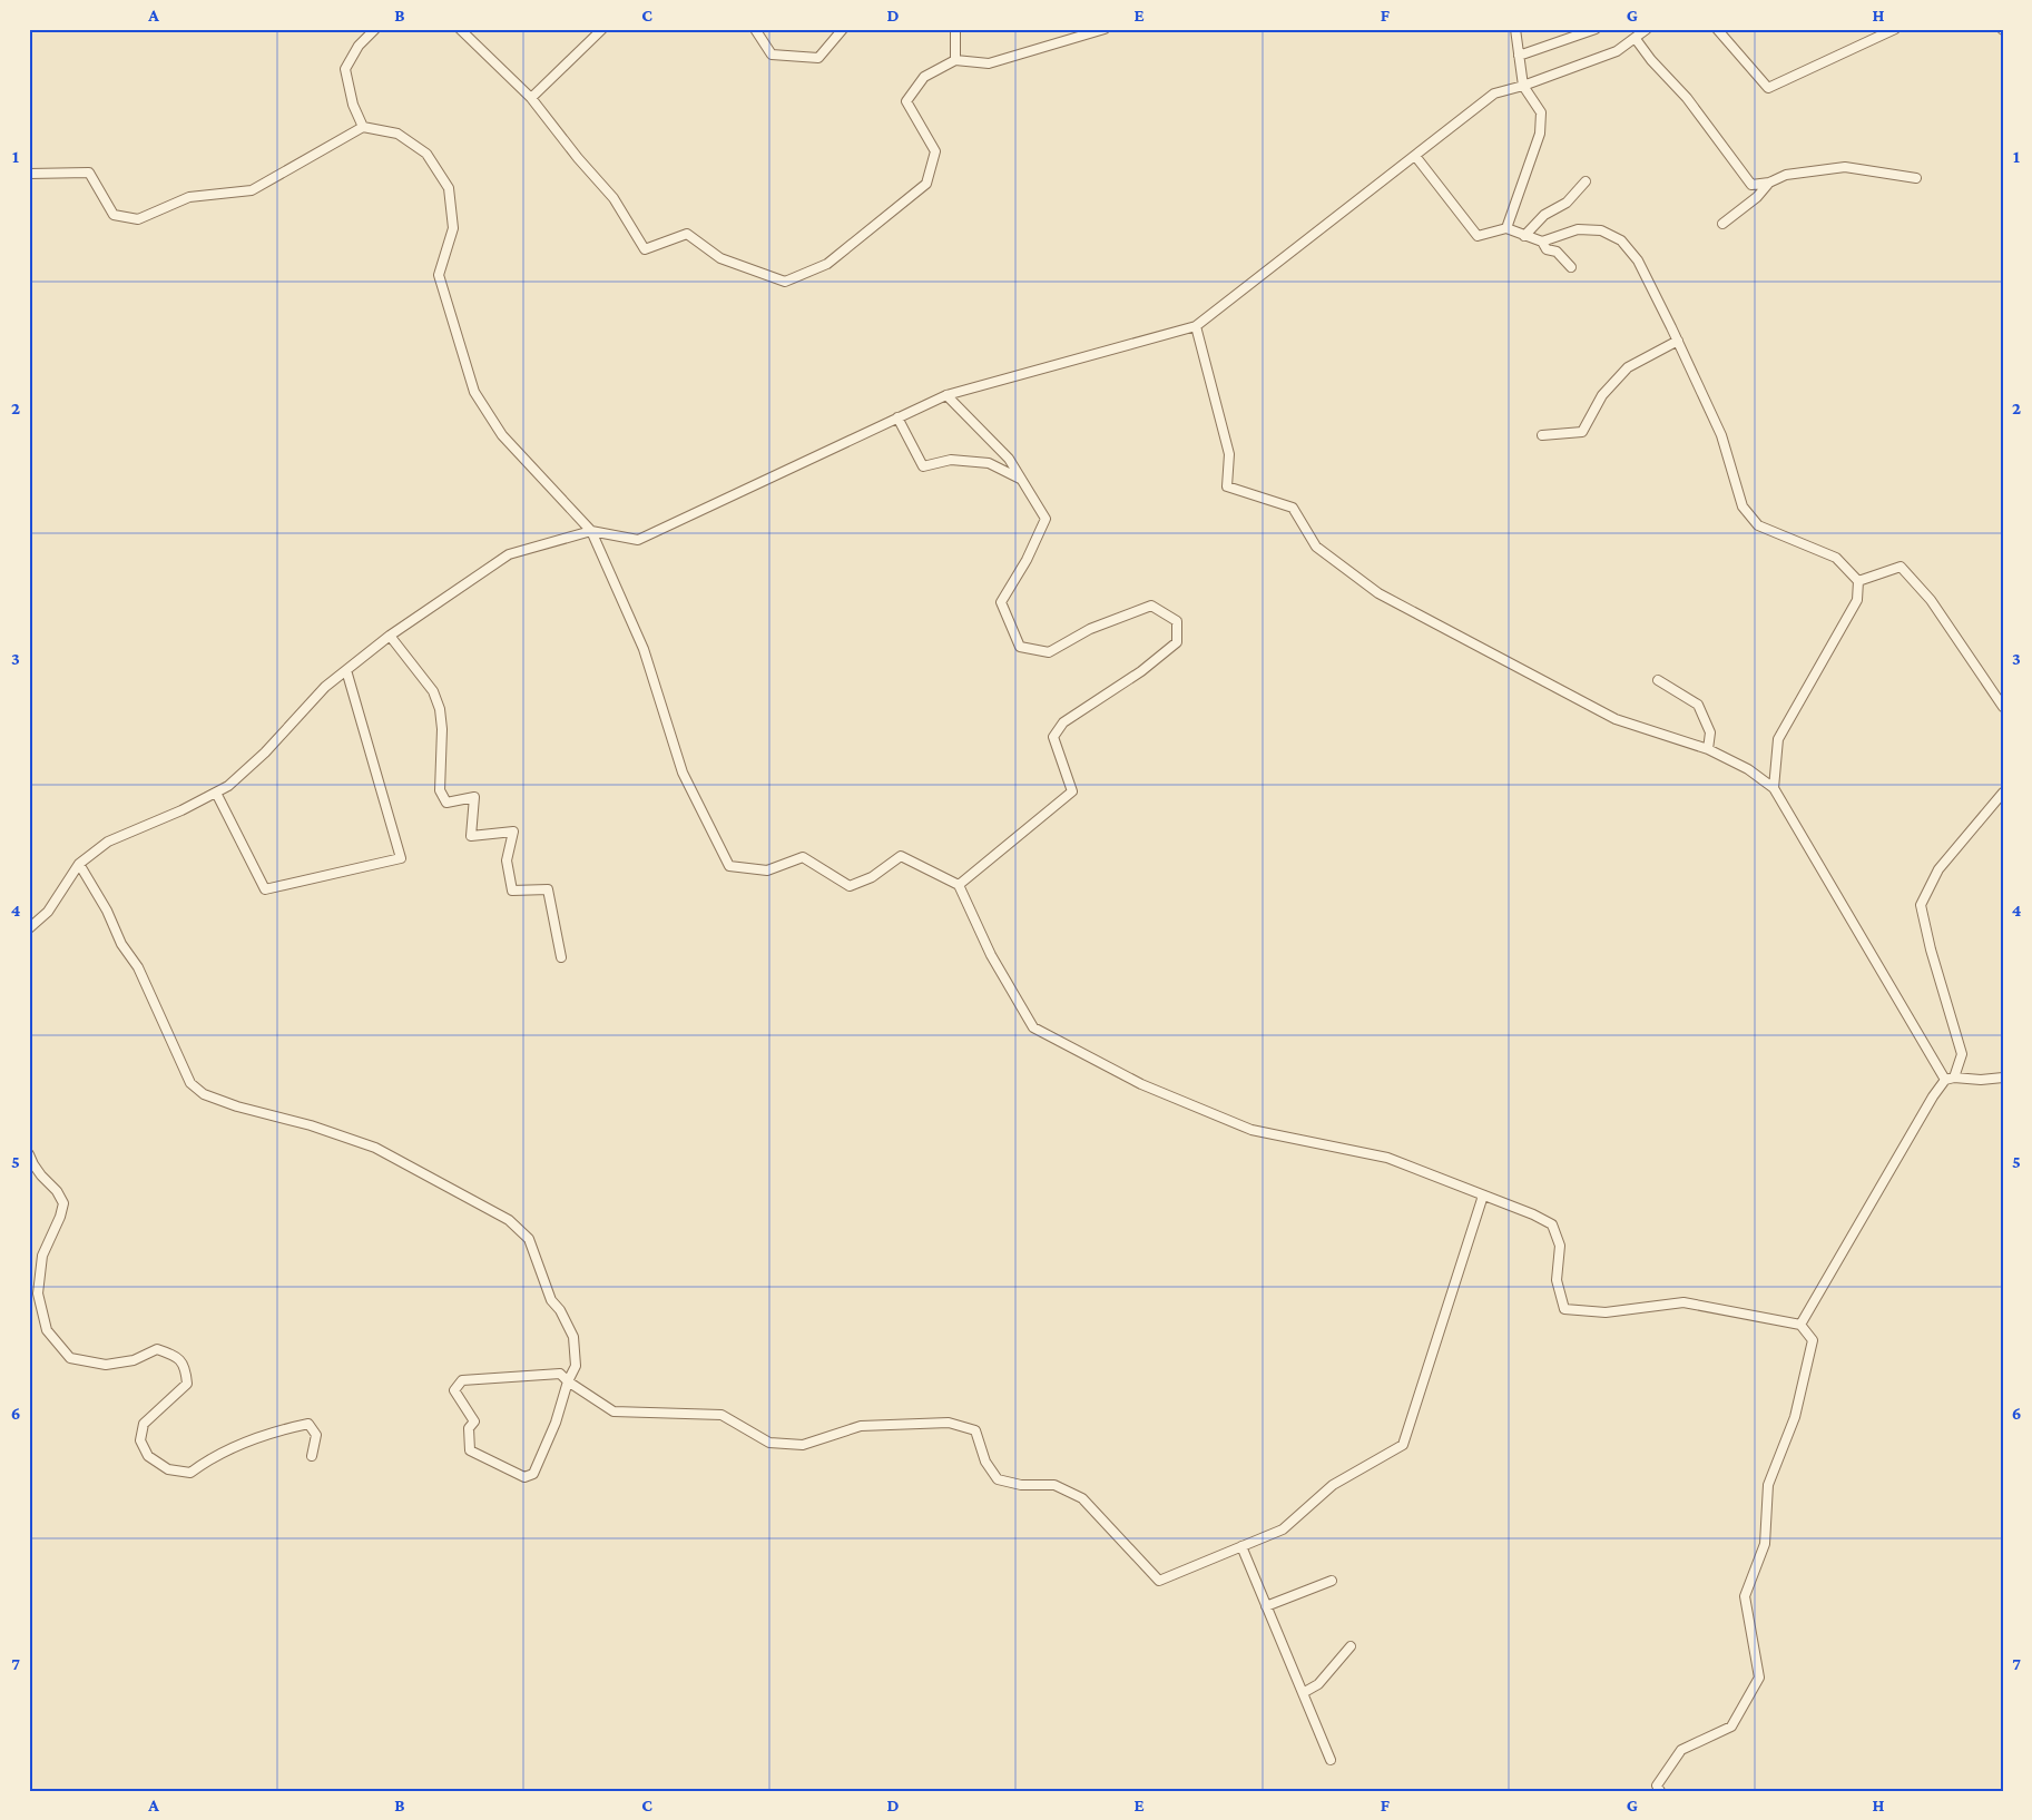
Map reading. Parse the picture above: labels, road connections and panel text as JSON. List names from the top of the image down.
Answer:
{
  "grid": {
    "columns": [
      "A",
      "B",
      "C",
      "D",
      "E",
      "F",
      "G",
      "H"
    ],
    "rows": [
      "1",
      "2",
      "3",
      "4",
      "5",
      "6",
      "7"
    ]
  }
}
